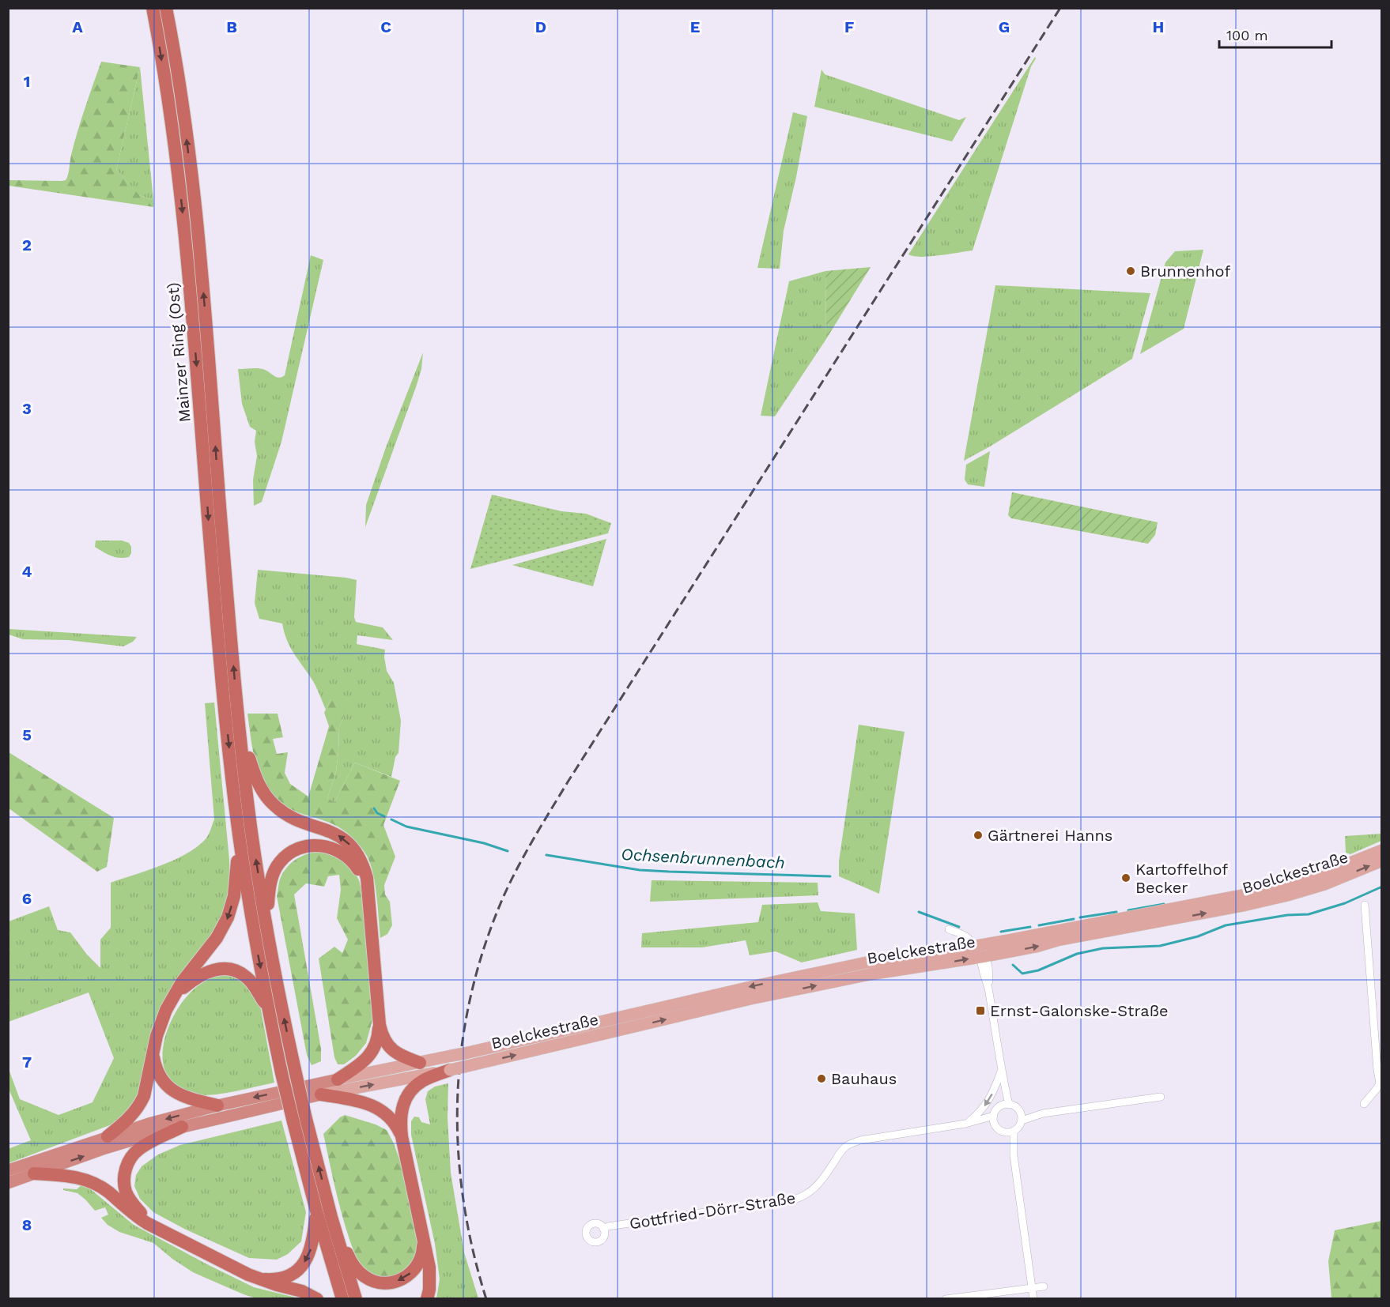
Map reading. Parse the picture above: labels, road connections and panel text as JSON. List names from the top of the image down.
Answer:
{
  "streets": {
    "highway": ["Mainzer Ring (Ost)"],
    "main road": ["Boelckestraße"],
    "street": ["Gottfried-Dörr-Straße"]
  },
  "water": ["Ochsenbrunnenbach"],
  "places": {
    "other": [
      "Brunnenhof",
      "Gärtnerei Hanns",
      "Kartoffelhof Becker",
      "Bauhaus"
    ],
    "transit": ["Ernst-Galonske-Straße"]
  },
  "scale_bar": "100 m",
  "grid": {
    "columns": [
      "A",
      "B",
      "C",
      "D",
      "E",
      "F",
      "G",
      "H"
    ],
    "rows": [
      "1",
      "2",
      "3",
      "4",
      "5",
      "6",
      "7",
      "8"
    ]
  }
}
